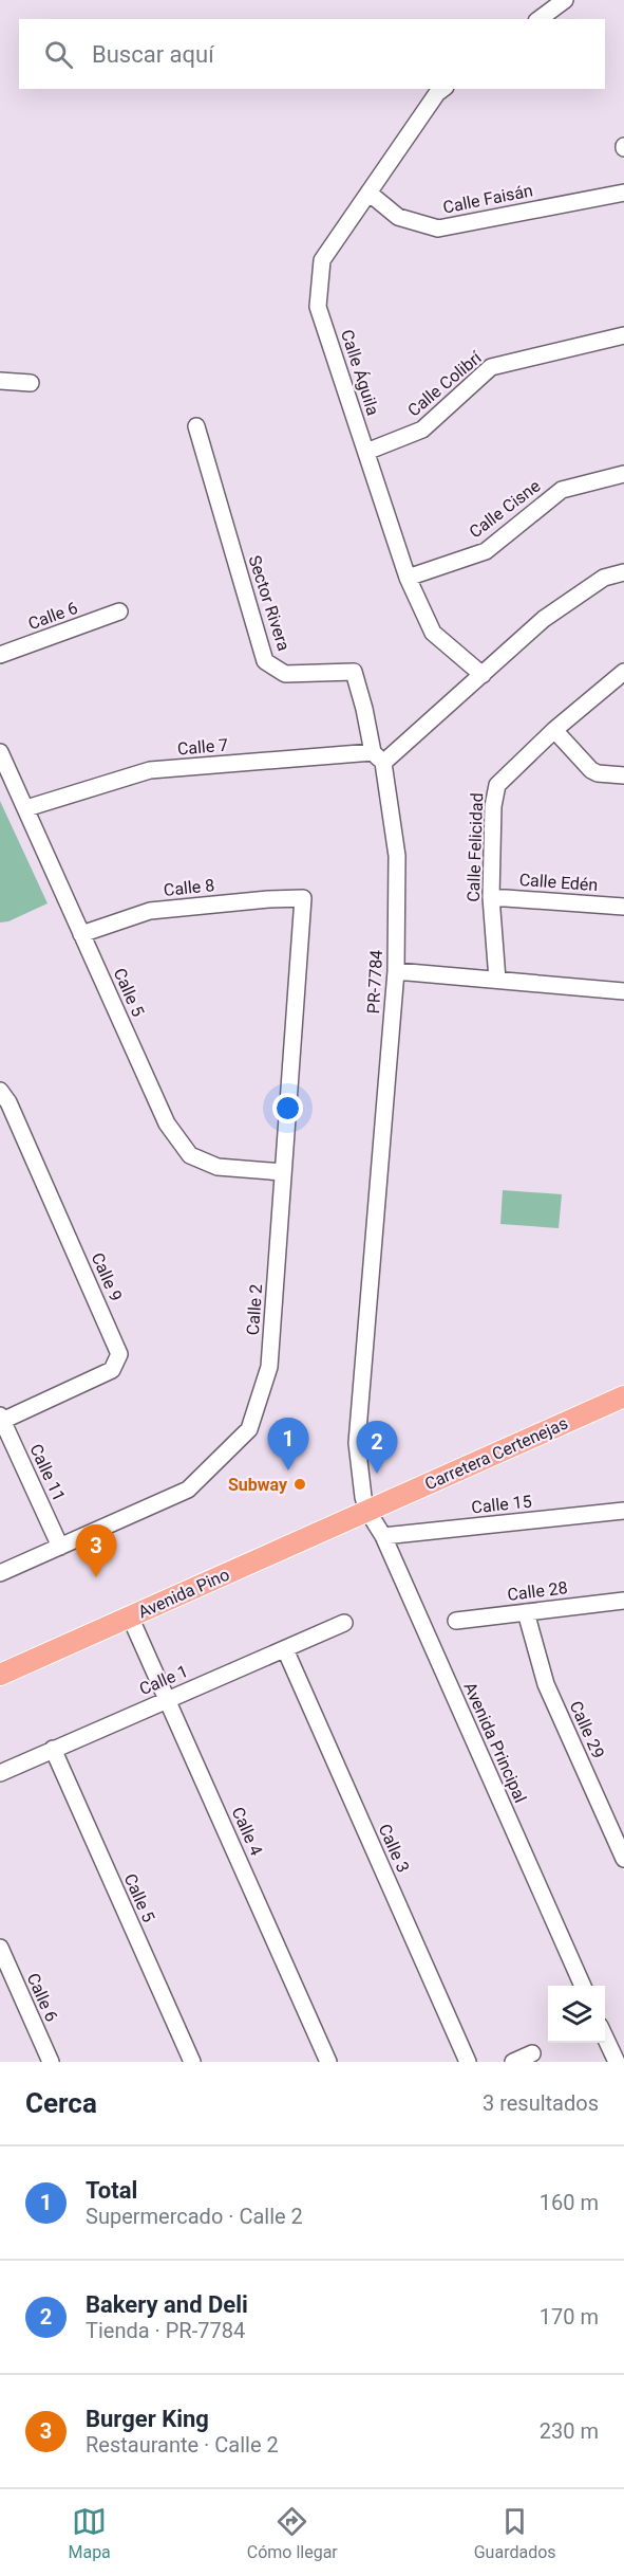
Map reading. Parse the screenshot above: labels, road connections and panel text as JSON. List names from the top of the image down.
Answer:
{
  "streets": {
    "main road": ["Carretera Certenejas", "Avenida Pino"],
    "street": [
      "Calle Faisán",
      "Calle Águila",
      "Calle Colibrí",
      "Calle Cisne",
      "Sector Rivera",
      "Calle 6",
      "Calle 7",
      "Calle Felicidad",
      "Calle Edén",
      "Calle 8",
      "PR-7784",
      "Calle 5",
      "Calle 9",
      "Calle 2",
      "Calle 11",
      "Calle 15",
      "Calle 28",
      "Calle 1",
      "Calle 29",
      "Avenida Principal",
      "Calle 4",
      "Calle 3"
    ]
  },
  "crossings": [
    ["Calle Faisán", "Calle Águila"],
    ["Calle Águila", "Calle Colibrí"],
    ["Calle Águila", "Calle Cisne"],
    ["Sector Rivera", "Calle 7"],
    ["Sector Rivera", "PR-7784"],
    ["Calle 7", "PR-7784"],
    ["Calle 7", "Calle 5"],
    ["Calle Felicidad", "Calle Edén"],
    ["Calle 8", "Calle 5"],
    ["Calle 8", "Calle 2"],
    ["PR-7784", "Carretera Certenejas"],
    ["PR-7784", "Avenida Pino"],
    ["PR-7784", "Avenida Principal"],
    ["Calle 5", "Calle 2"],
    ["Calle 5", "Calle 1"],
    ["Calle 9", "Calle 11"],
    ["Calle 2", "Calle 11"],
    ["Carretera Certenejas", "Avenida Pino"],
    ["Carretera Certenejas", "Avenida Principal"],
    ["Calle 15", "Avenida Principal"],
    ["Calle 28", "Calle 29"],
    ["Avenida Pino", "Avenida Principal"],
    ["Avenida Pino", "Calle 4"],
    ["Calle 1", "Calle 4"],
    ["Calle 1", "Calle 3"]
  ],
  "places": ["Subway"],
  "page": {
    "search": "Buscar aquí",
    "pins": ["1", "2", "3"],
    "heading": ["Cerca", "3 resultados"],
    "list": [
      {
        "mark": "1",
        "name": "Total",
        "note": "Supermercado · Calle 2",
        "value": "160 m"
      },
      {
        "mark": "2",
        "name": "Bakery and Deli",
        "note": "Tienda · PR-7784",
        "value": "170 m"
      },
      {
        "mark": "3",
        "name": "Burger King",
        "note": "Restaurante · Calle 2",
        "value": "230 m"
      }
    ],
    "nav": ["Mapa", "Cómo llegar", "Guardados"]
  }
}
